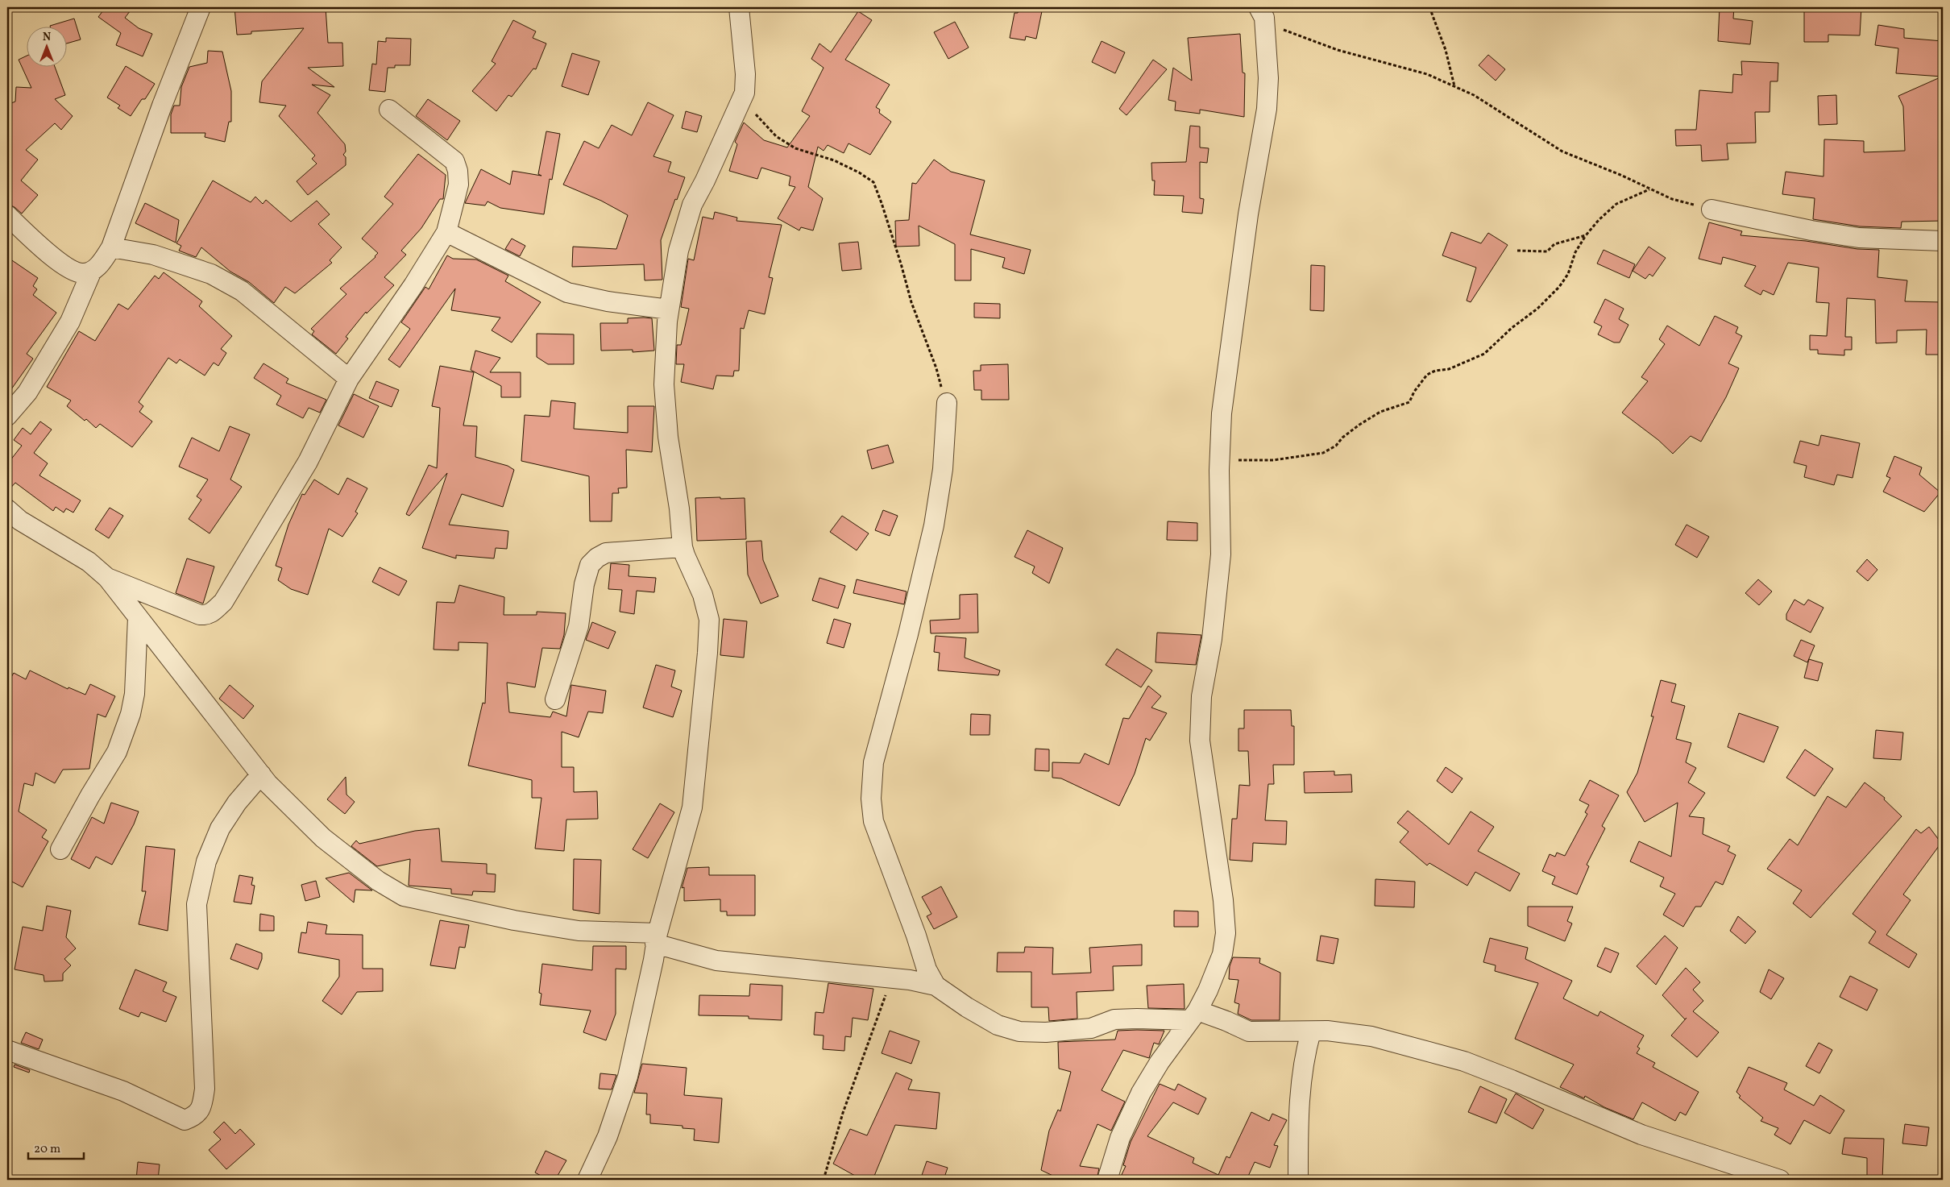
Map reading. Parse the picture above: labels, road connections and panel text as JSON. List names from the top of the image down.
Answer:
{
  "scale_bar": "20 m",
  "north": "top"
}
